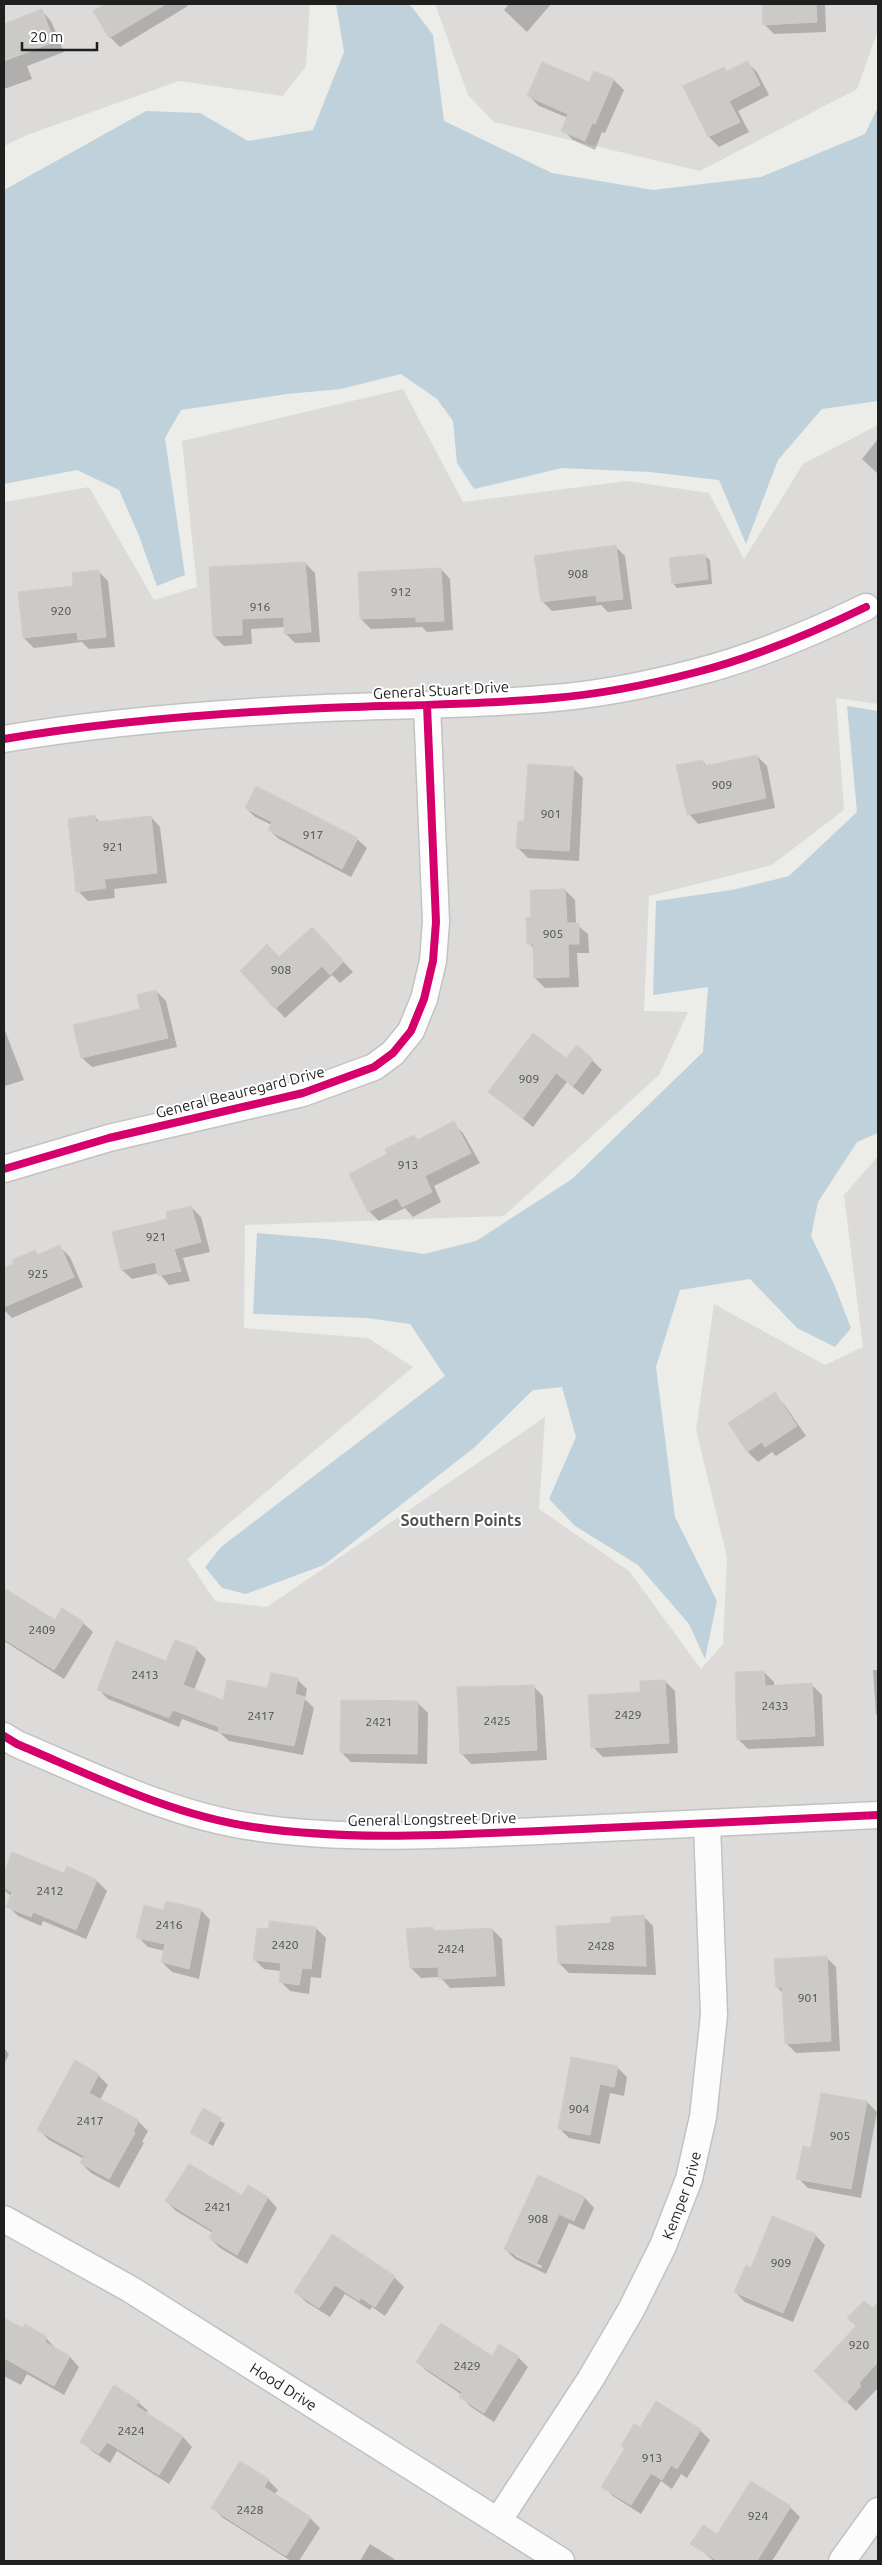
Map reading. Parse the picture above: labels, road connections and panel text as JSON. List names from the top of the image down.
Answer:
{
  "streets": {
    "street": [
      "General Stuart Drive",
      "General Beauregard Drive",
      "General Longstreet Drive",
      "Kemper Drive",
      "Hood Drive"
    ]
  },
  "crossings": [
    ["General Stuart Drive", "General Beauregard Drive"],
    ["General Longstreet Drive", "Kemper Drive"],
    ["Kemper Drive", "Hood Drive"]
  ],
  "districts": ["Southern Points"],
  "house_numbers": [
    "908",
    "912",
    "916",
    "920",
    "909",
    "901",
    "917",
    "921",
    "905",
    "908",
    "909",
    "913",
    "921",
    "925",
    "2409",
    "2413",
    "2433",
    "2429",
    "2417",
    "2425",
    "2421",
    "2412",
    "2416",
    "2420",
    "2428",
    "2424",
    "901",
    "904",
    "2417",
    "905",
    "2421",
    "908",
    "909",
    "920",
    "2429",
    "2424",
    "913",
    "2428",
    "924"
  ],
  "scale_bar": "20 m"
}
